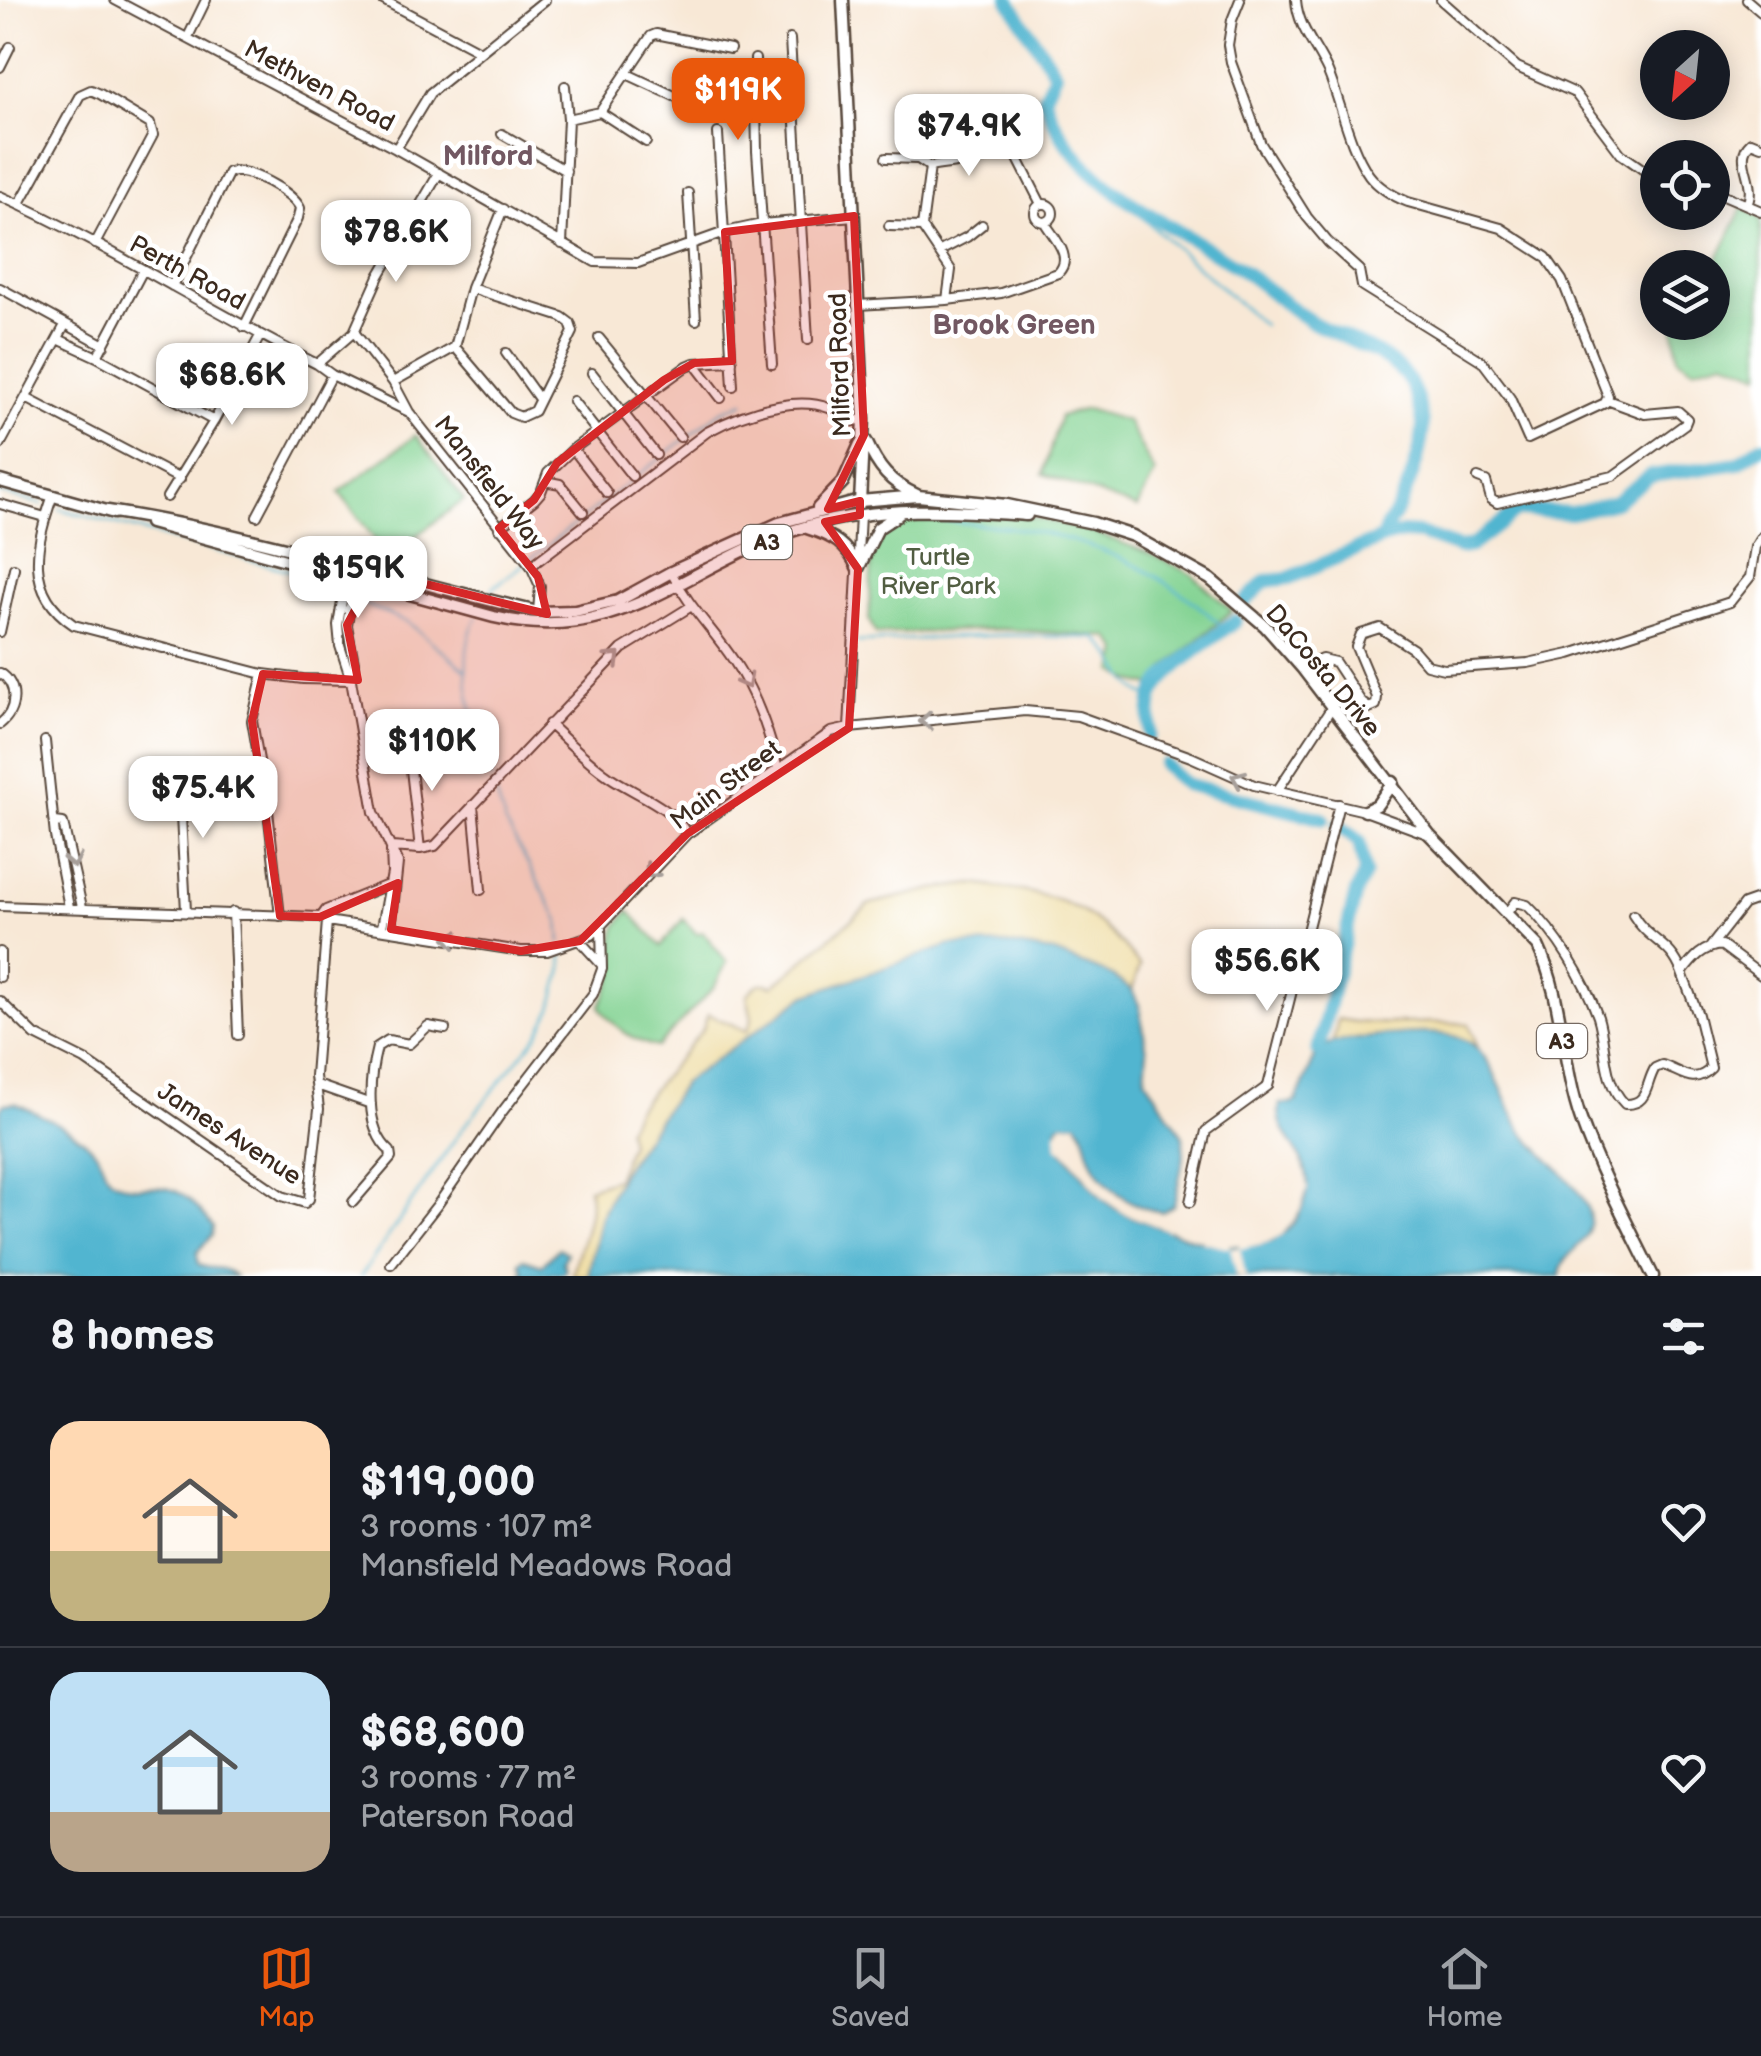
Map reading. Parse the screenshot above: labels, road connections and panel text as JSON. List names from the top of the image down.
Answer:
{
  "streets": {
    "main road": ["Milford Road", "A3", "DaCosta Drive"],
    "street": [
      "Methven Road",
      "Perth Road",
      "Mansfield Way",
      "Main Street",
      "James Avenue"
    ]
  },
  "crossings": [
    ["Methven Road", "Milford Road"],
    ["Perth Road", "Mansfield Way"],
    ["Milford Road", "A3"],
    ["Milford Road", "Main Street"],
    ["Mansfield Way", "A3"],
    ["A3", "DaCosta Drive"],
    ["A3", "Main Street"],
    ["DaCosta Drive", "Main Street"],
    ["Main Street", "James Avenue"]
  ],
  "one_way": ["Main Street"],
  "districts": ["Milford", "Brook Green"],
  "parks": ["Turtle River Park"],
  "north": "bottom left",
  "page": {
    "price": [
      "$119K",
      "$74.9K",
      "$78.6K",
      "$68.6K",
      "$159K",
      "$110K",
      "$75.4K",
      "$56.6K"
    ],
    "heading": "8 homes",
    "list": [
      {
        "name": "$119,000",
        "note": "3 rooms · 107 m² · Mansfield Meadows Road"
      },
      {
        "name": "$68,600",
        "note": "3 rooms · 77 m² · Paterson Road"
      }
    ],
    "tabs": ["Map", "Saved", "Home"]
  }
}
